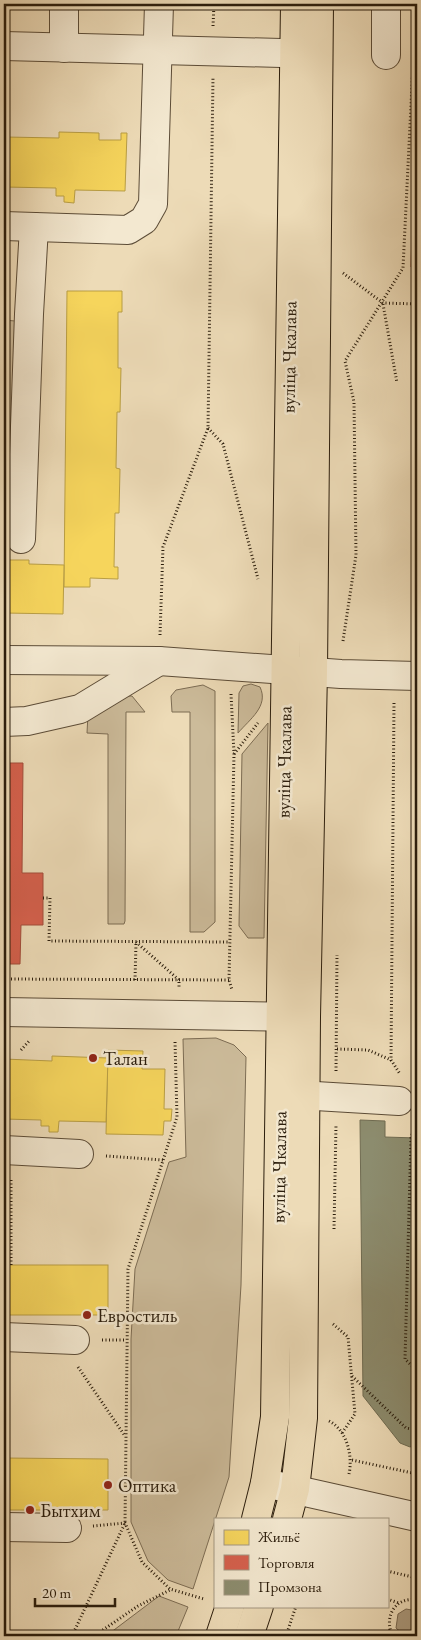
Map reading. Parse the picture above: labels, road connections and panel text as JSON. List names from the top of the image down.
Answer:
{
  "streets": {
    "main road": ["вуліца Чкалава"]
  },
  "places": [
    "Талан",
    "Евростиль",
    "Оптика",
    "Бытхим"
  ],
  "legend": ["Жильё", "Торговля", "Промзона"],
  "scale_bar": "20 m"
}
